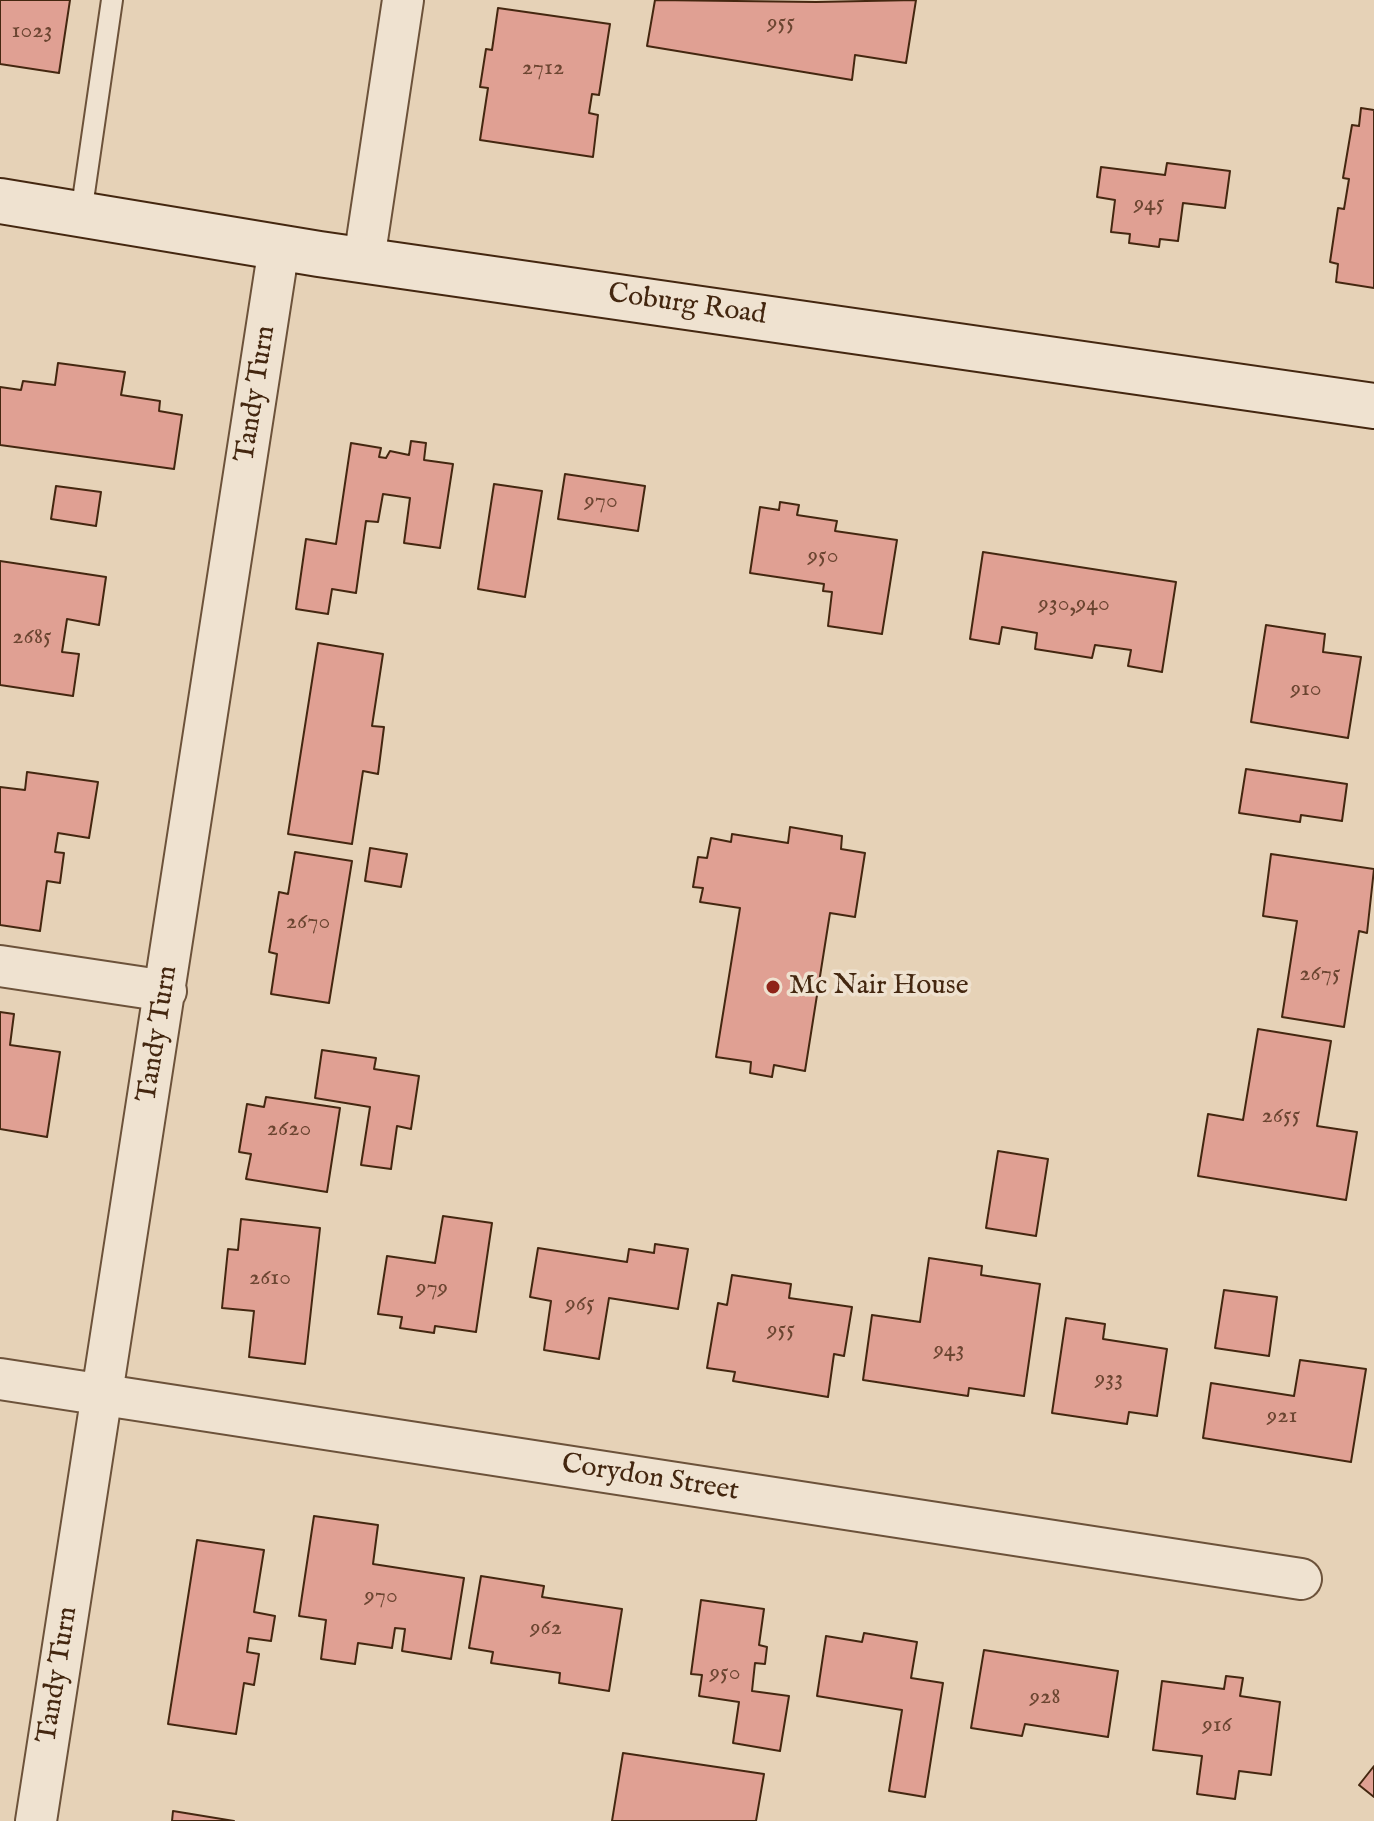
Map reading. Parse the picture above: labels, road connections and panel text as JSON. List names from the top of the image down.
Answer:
{
  "streets": {
    "main road": ["Coburg Road"],
    "street": ["Tandy Turn", "Corydon Street"]
  },
  "crossings": [
    ["Coburg Road", "Tandy Turn"],
    ["Tandy Turn", "Corydon Street"]
  ],
  "places": ["Mc Nair House"],
  "house_numbers": [
    "955",
    "1023",
    "2712",
    "945",
    "970",
    "950",
    "930,940",
    "2685",
    "910",
    "2670",
    "2675",
    "2655",
    "2620",
    "2610",
    "979",
    "965",
    "955",
    "943",
    "933",
    "921",
    "970",
    "962",
    "950",
    "928",
    "916"
  ]
}
